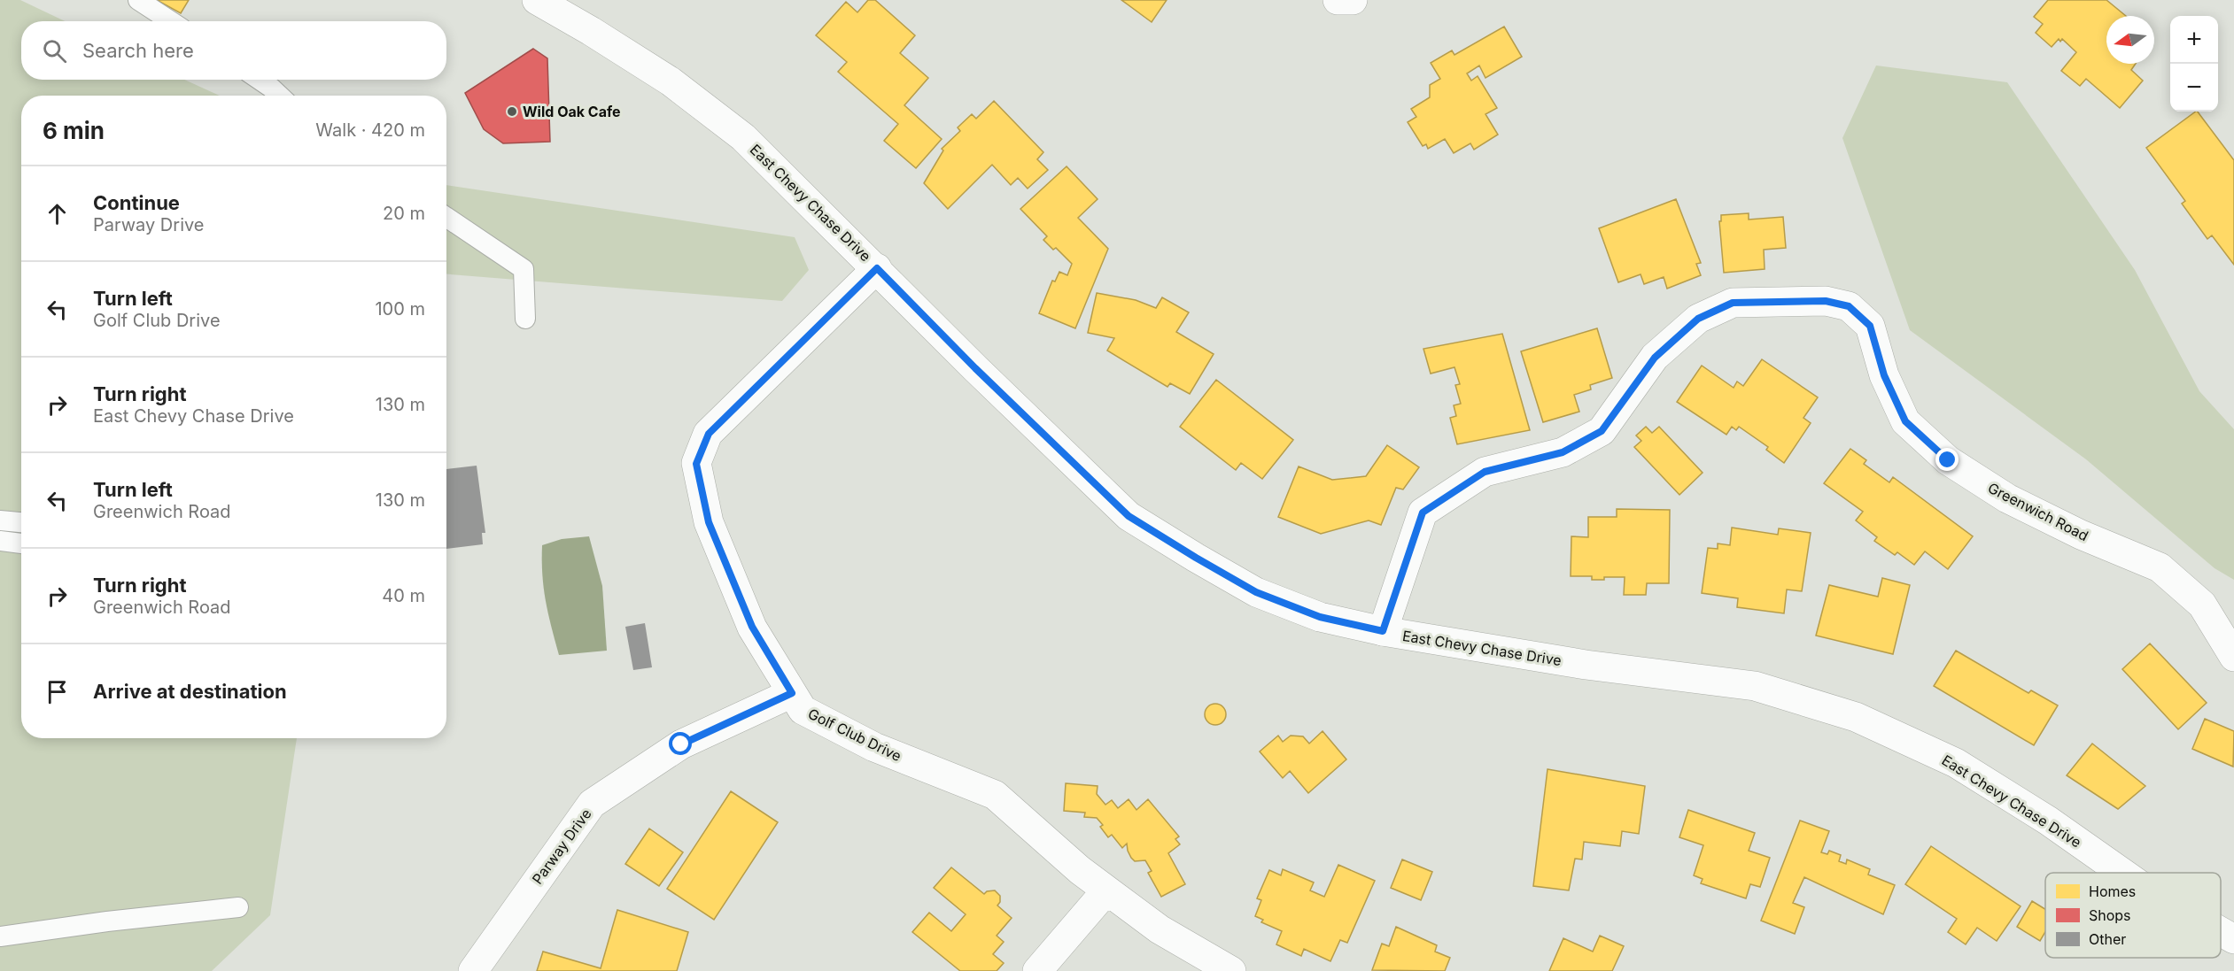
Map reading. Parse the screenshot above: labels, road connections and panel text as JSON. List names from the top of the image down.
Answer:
{
  "streets": {
    "street": [
      "East Chevy Chase Drive",
      "Greenwich Road",
      "Golf Club Drive",
      "Parway Drive"
    ]
  },
  "crossings": [
    ["East Chevy Chase Drive", "Greenwich Road"],
    ["East Chevy Chase Drive", "Golf Club Drive"],
    ["Golf Club Drive", "Parway Drive"]
  ],
  "places": ["Wild Oak Cafe"],
  "legend": ["Homes", "Shops", "Other"],
  "north": "left",
  "page": {
    "map_buttons": ["+", "−"],
    "search": "Search here",
    "heading": ["6 min", "Walk · 420 m"],
    "list": [
      ["Continue", "Parway Drive", "20 m"],
      ["Turn left", "Golf Club Drive", "100 m"],
      ["Turn right", "East Chevy Chase Drive", "130 m"],
      ["Turn left", "Greenwich Road", "130 m"],
      ["Turn right", "Greenwich Road", "40 m"],
      "Arrive at destination"
    ]
  }
}
